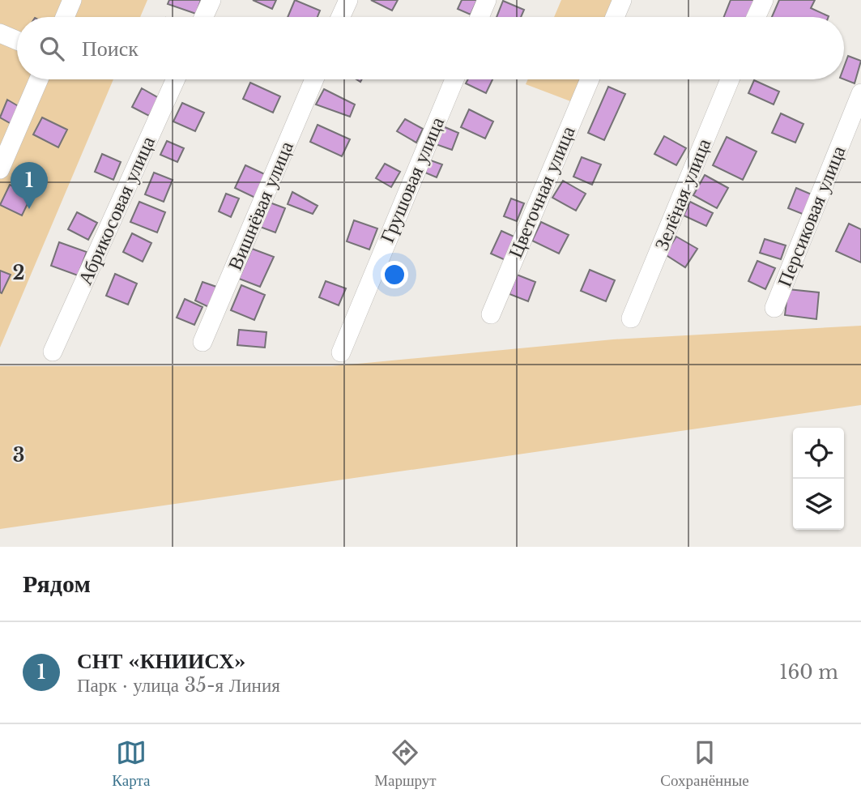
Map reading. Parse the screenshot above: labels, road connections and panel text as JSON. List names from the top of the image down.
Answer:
{
  "streets": {
    "street": [
      "Грушовая улица",
      "Цветочная улица",
      "Зелёная улица",
      "Вишнёвая улица",
      "Абрикосовая улица",
      "Персиковая улица"
    ]
  },
  "page": {
    "search": "Поиск",
    "pins": "1",
    "heading": "Рядом",
    "list": [
      {
        "mark": "1",
        "name": "СНТ «КНИИСХ»",
        "note": "Парк · улица 35-я Линия",
        "value": "160 m"
      }
    ],
    "nav": ["Карта", "Маршрут", "Сохранённые"]
  },
  "grid": {
    "rows": ["2", "3"]
  }
}
